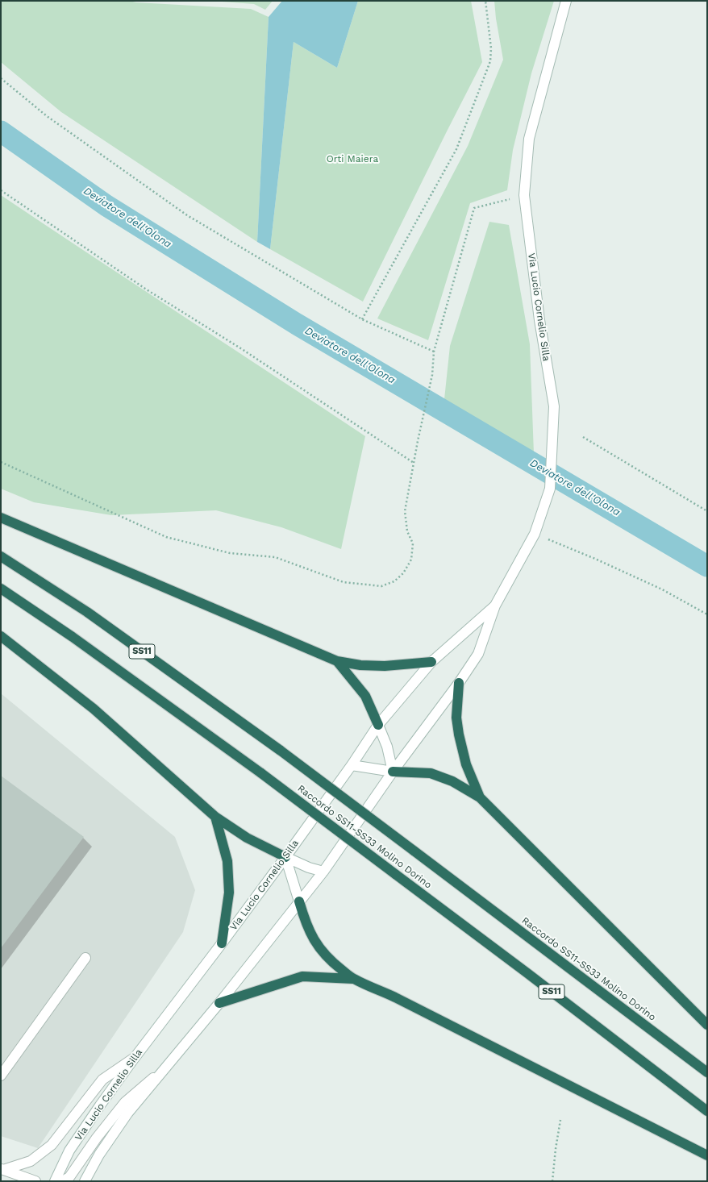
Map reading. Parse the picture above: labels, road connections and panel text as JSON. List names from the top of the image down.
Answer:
{
  "streets": {
    "highway": ["SS11", "Raccordo SS11-SS33 Molino Dorino"],
    "street": ["Via Lucio Cornelio Silla"]
  },
  "water": ["Deviatore dell'Olona"],
  "parks": ["Orti Maiera"]
}
